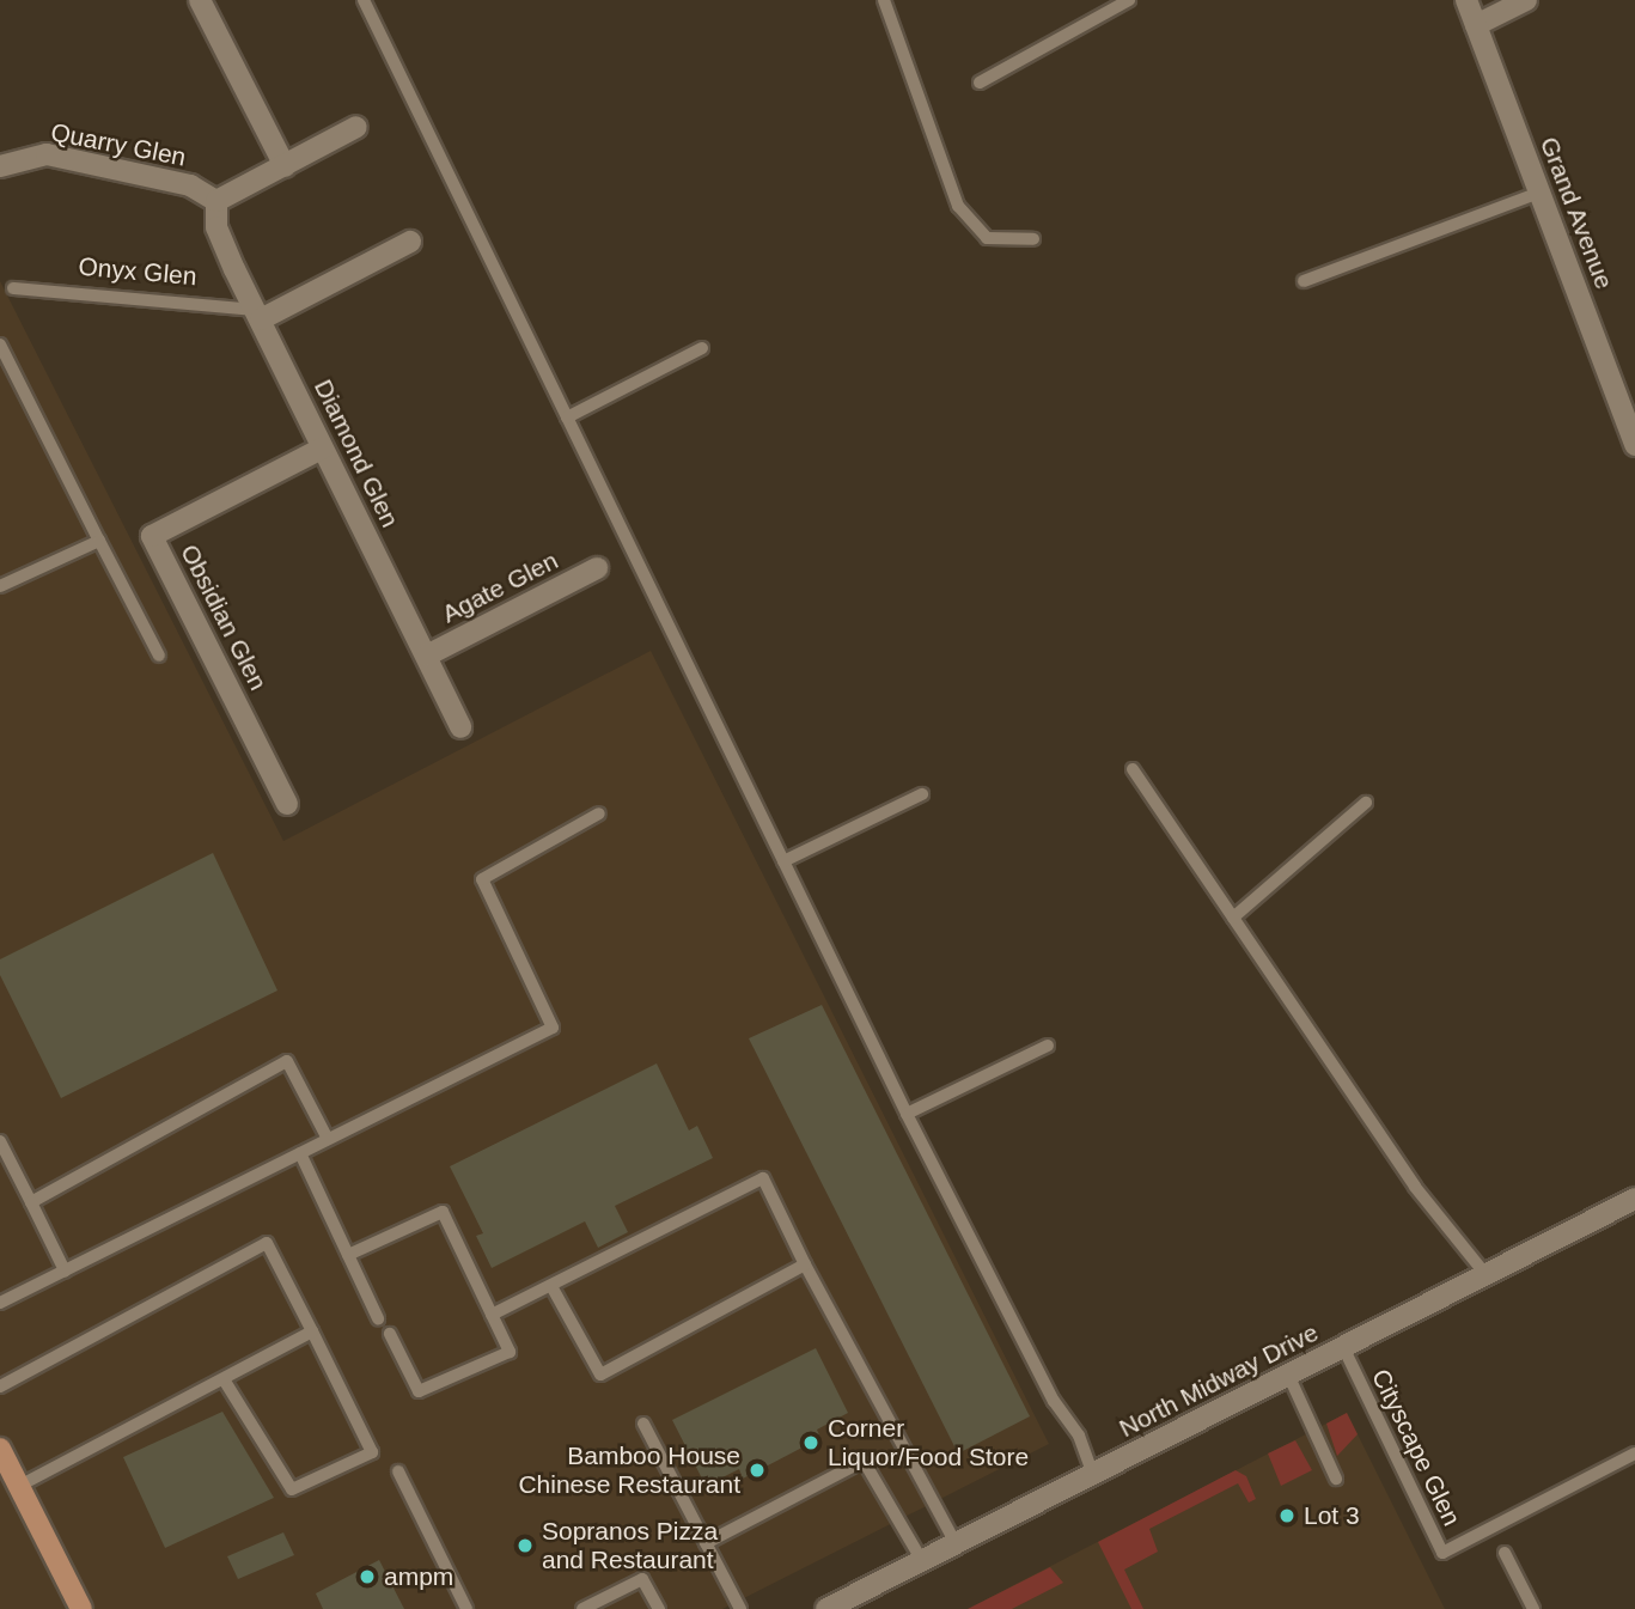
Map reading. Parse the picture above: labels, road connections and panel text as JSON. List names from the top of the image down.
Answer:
{
  "streets": {
    "street": [
      "Quarry Glen",
      "Grand Avenue",
      "Diamond Glen",
      "Agate Glen",
      "Obsidian Glen",
      "North Midway Drive"
    ],
    "lane": ["Onyx Glen", "Cityscape Glen"]
  },
  "crossings": [
    ["Quarry Glen", "Diamond Glen"],
    ["Onyx Glen", "Diamond Glen"],
    ["Diamond Glen", "Agate Glen"],
    ["Diamond Glen", "Obsidian Glen"],
    ["North Midway Drive", "Cityscape Glen"]
  ],
  "places": [
    "Corner Liquor/Food Store",
    "Bamboo House Chinese Restaurant",
    "Lot 3",
    "Sopranos Pizza and Restaurant",
    "ampm"
  ]
}
